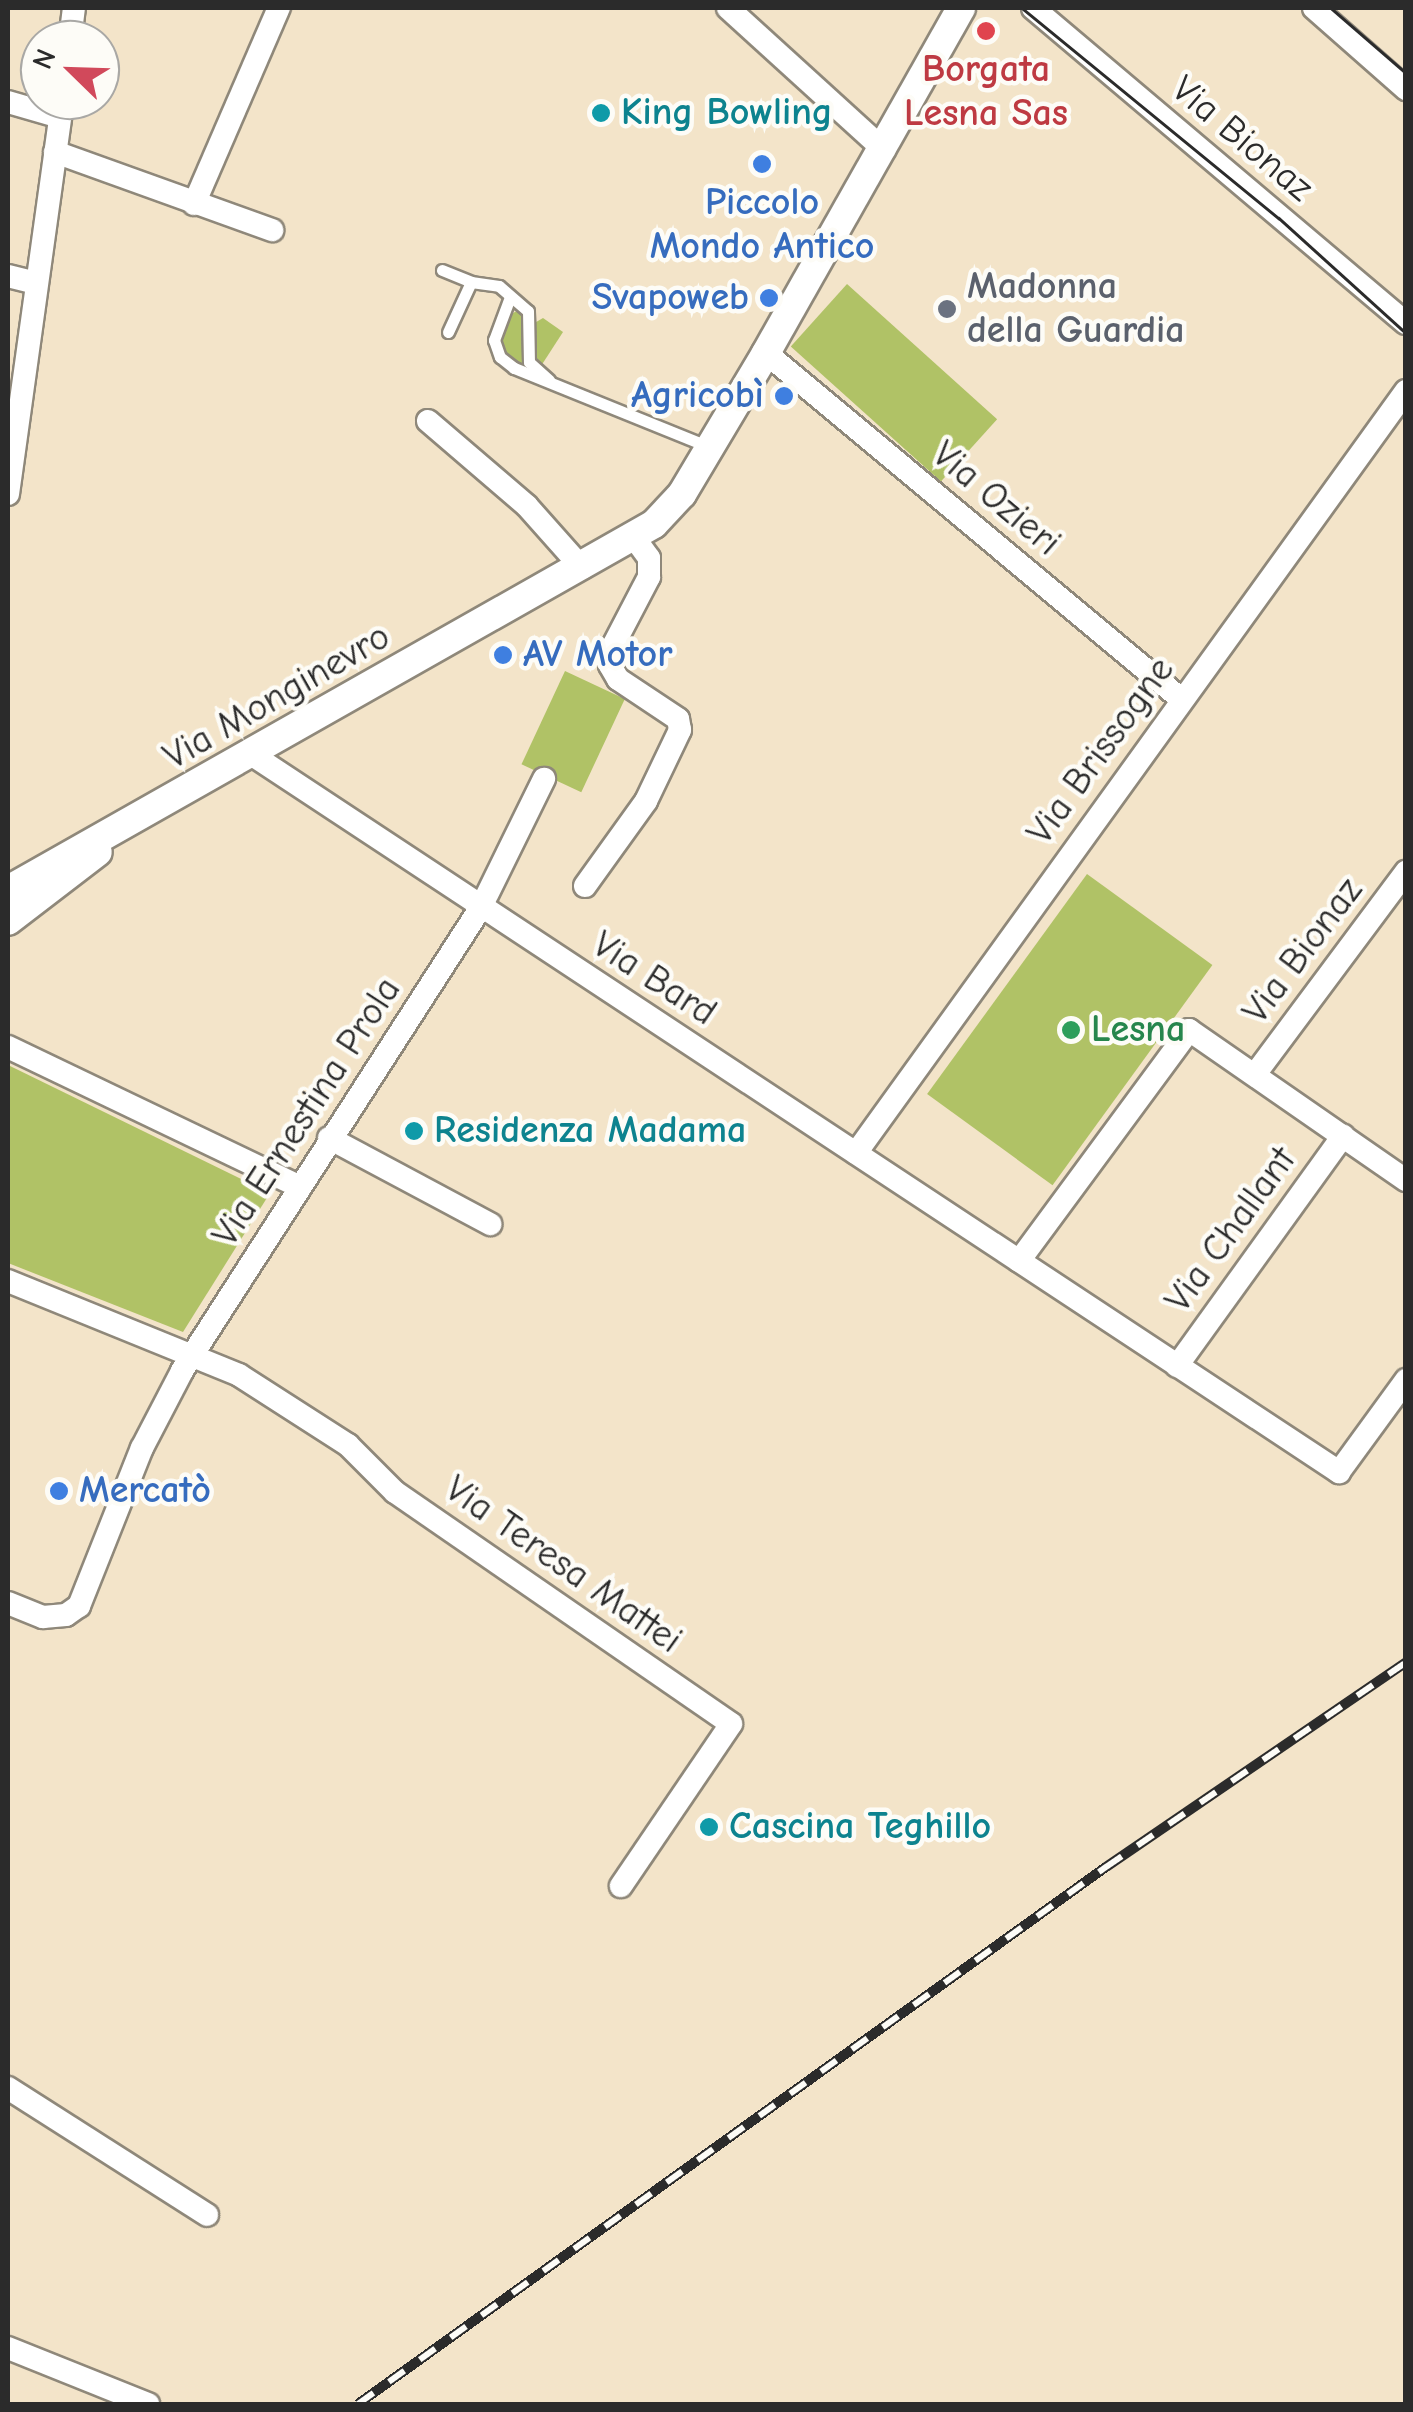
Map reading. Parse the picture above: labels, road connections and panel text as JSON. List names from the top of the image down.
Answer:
{
  "streets": {
    "street": [
      "Via Bionaz",
      "Via Ozieri",
      "Via Monginevro",
      "Via Brissogne",
      "Via Bard",
      "Via Ernestina Prola",
      "Via Challant",
      "Via Teresa Mattei"
    ]
  },
  "crossings": [
    ["Via Bionaz", "Via Challant"],
    ["Via Ozieri", "Via Monginevro"],
    ["Via Ozieri", "Via Brissogne"],
    ["Via Monginevro", "Via Bard"],
    ["Via Brissogne", "Via Bard"],
    ["Via Bard", "Via Ernestina Prola"],
    ["Via Bard", "Via Challant"],
    ["Via Ernestina Prola", "Via Teresa Mattei"]
  ],
  "places": [
    "Borgata Lesna Sas",
    "King Bowling",
    "Piccolo Mondo Antico",
    "Svapoweb",
    "Madonna della Guardia",
    "Agricobì",
    "AV Motor",
    "Lesna",
    "Residenza Madama",
    "Mercatò",
    "Cascina Teghillo"
  ],
  "north": "top left"
}
